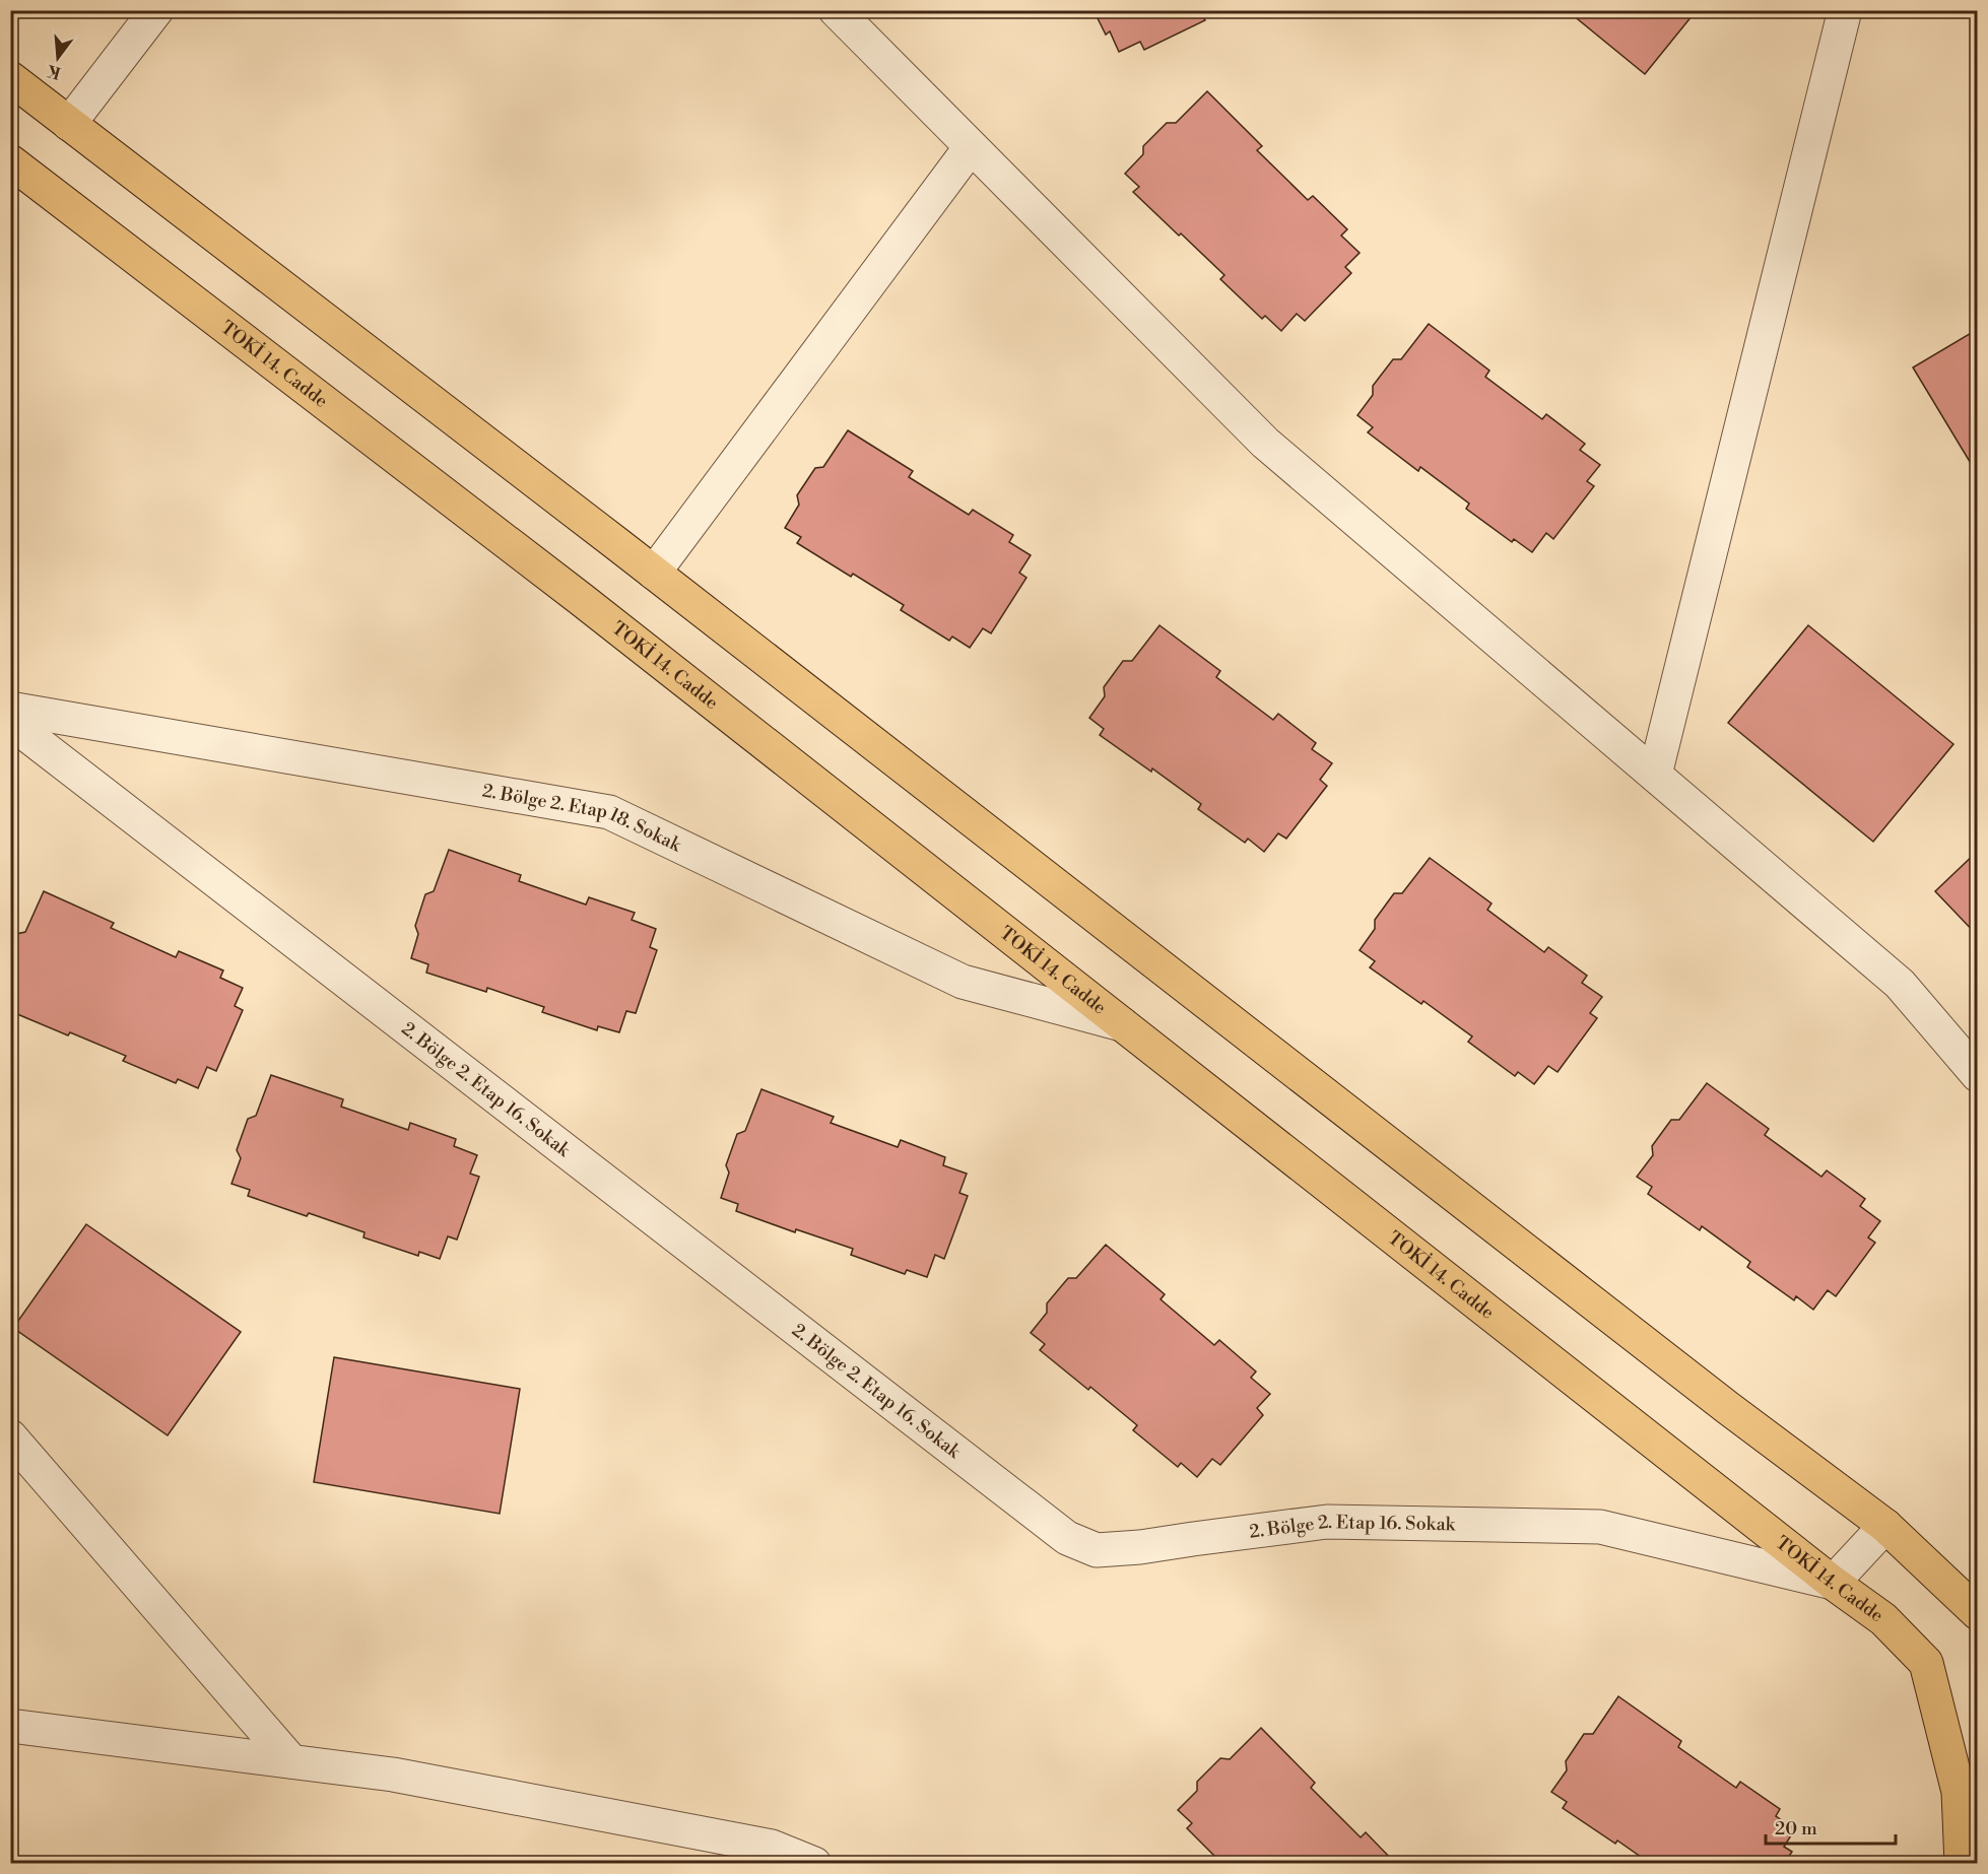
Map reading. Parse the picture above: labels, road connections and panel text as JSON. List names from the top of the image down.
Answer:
{
  "streets": {
    "main road": ["TOKİ 14. Cadde"],
    "street": ["2. Bölge 2. Etap 18. Sokak", "2. Bölge 2. Etap 16. Sokak"]
  },
  "crossings": [
    ["TOKİ 14. Cadde", "2. Bölge 2. Etap 18. Sokak"],
    ["TOKİ 14. Cadde", "2. Bölge 2. Etap 16. Sokak"]
  ],
  "scale_bar": "20 m",
  "north": "bottom"
}
